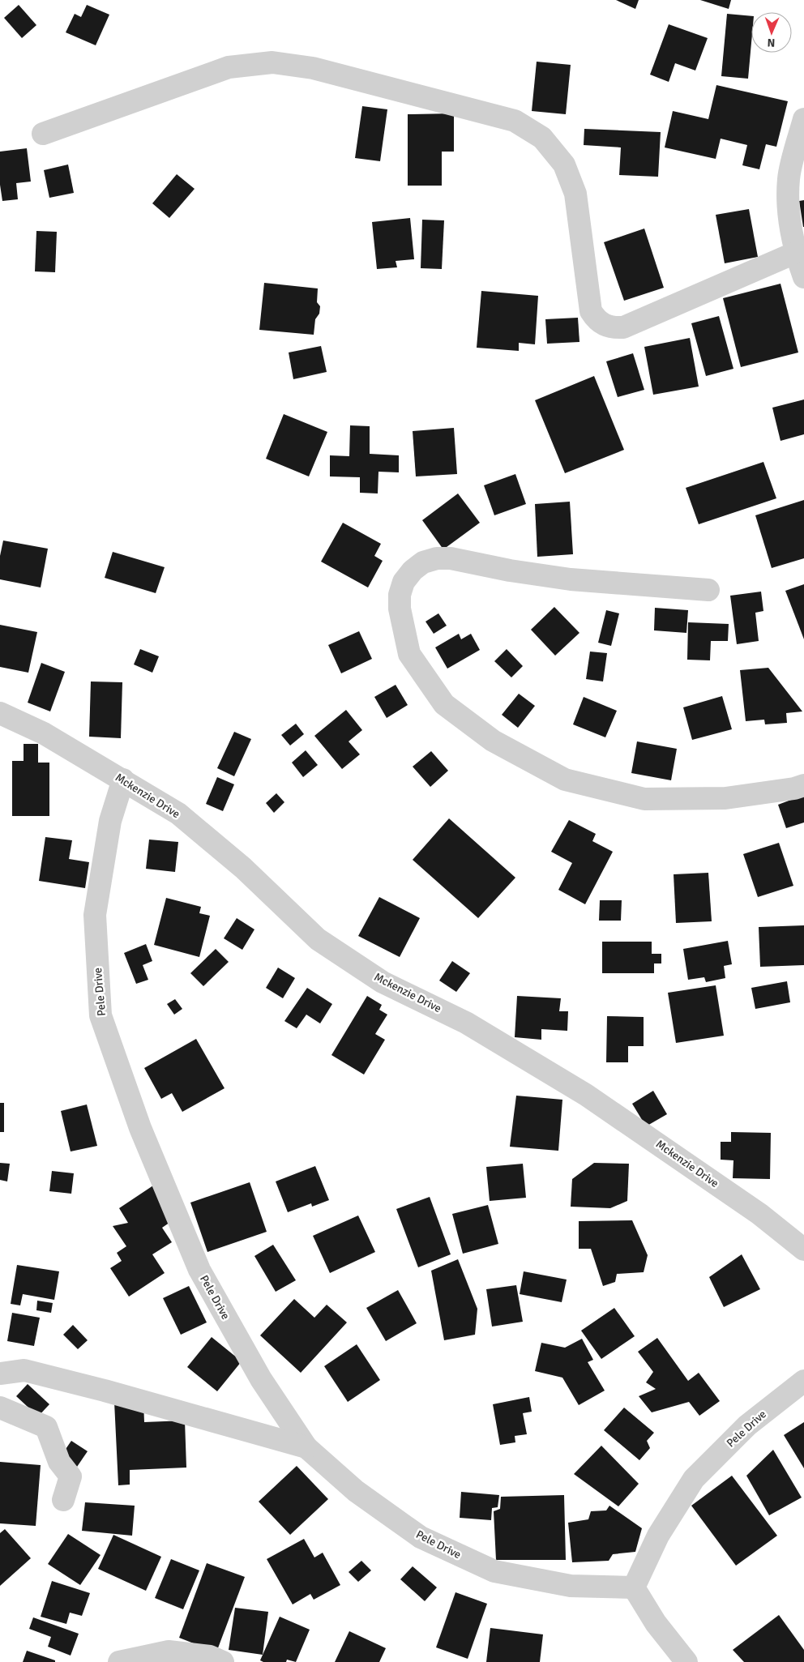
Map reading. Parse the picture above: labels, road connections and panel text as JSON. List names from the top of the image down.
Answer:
{
  "streets": {
    "street": ["Mckenzie Drive", "Pele Drive"]
  },
  "crossings": [
    ["Mckenzie Drive", "Pele Drive"]
  ],
  "north": "bottom"
}
